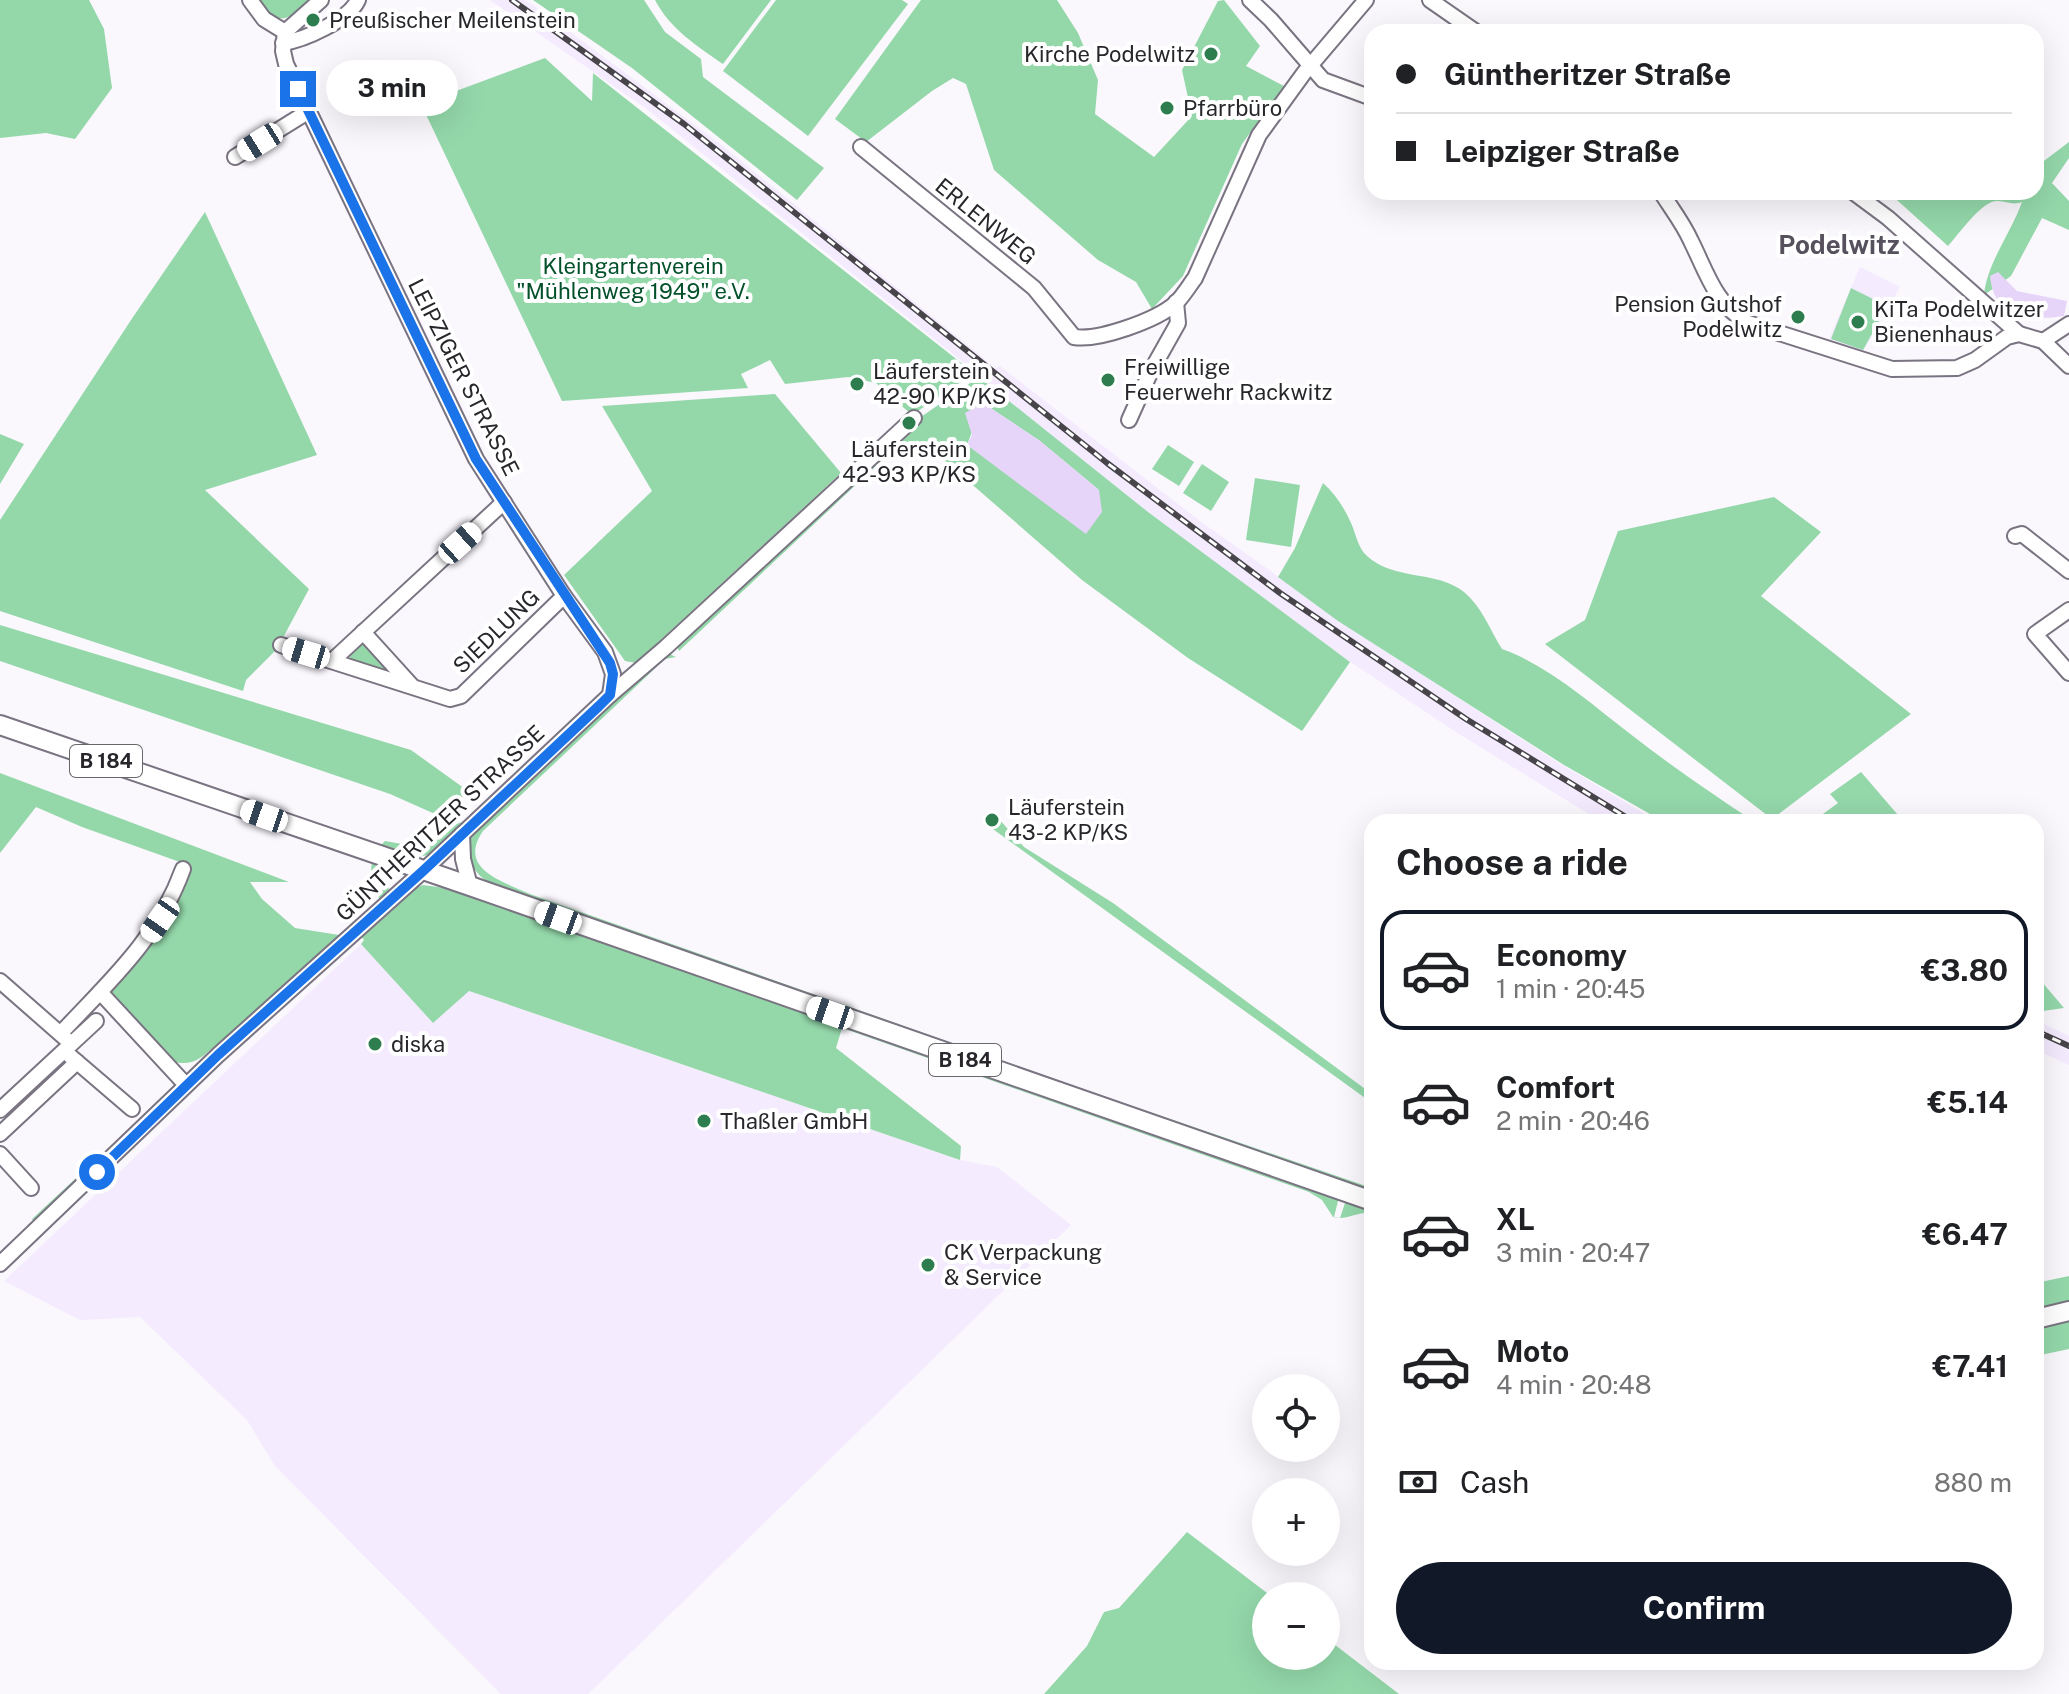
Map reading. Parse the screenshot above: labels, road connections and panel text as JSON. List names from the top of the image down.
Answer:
{
  "streets": {
    "main road": ["B 184"],
    "street": [
      "ERLENWEG",
      "LEIPZIGER STRASSE",
      "SIEDLUNG",
      "GÜNTHERITZER STRASSE"
    ]
  },
  "crossings": [
    ["LEIPZIGER STRASSE", "SIEDLUNG"],
    ["LEIPZIGER STRASSE", "GÜNTHERITZER STRASSE"],
    ["B 184", "GÜNTHERITZER STRASSE"]
  ],
  "districts": ["Podelwitz"],
  "parks": ["Kleingartenverein \"Mühlenweg 1949\" e.V."],
  "places": [
    "Preußischer Meilenstein",
    "Kirche Podelwitz",
    "Pfarrbüro",
    "Pension Gutshof Podelwitz",
    "KiTa Podelwitzer Bienenhaus",
    "Freiwillige Feuerwehr Rackwitz",
    "Läuferstein 42-90 KP/KS",
    "Läuferstein 42-93 KP/KS",
    "Läuferstein 43-2 KP/KS",
    "diska",
    "Thaßler GmbH",
    "CK Verpackung & Service"
  ],
  "page": {
    "banner": ["Güntheritzer Straße", "Leipziger Straße"],
    "bubble": "3 min",
    "heading": "Choose a ride",
    "list": [
      {
        "name": "Economy",
        "note": "1 min · 20:45",
        "value": "€3.80"
      },
      {
        "name": "Comfort",
        "note": "2 min · 20:46",
        "value": "€5.14"
      },
      {
        "name": "XL",
        "note": "3 min · 20:47",
        "value": "€6.47"
      },
      {
        "name": "Moto",
        "note": "4 min · 20:48",
        "value": "€7.41"
      }
    ],
    "map_buttons": ["+", "−"],
    "pay": ["Cash", "880 m"],
    "buttons": "Confirm"
  }
}
